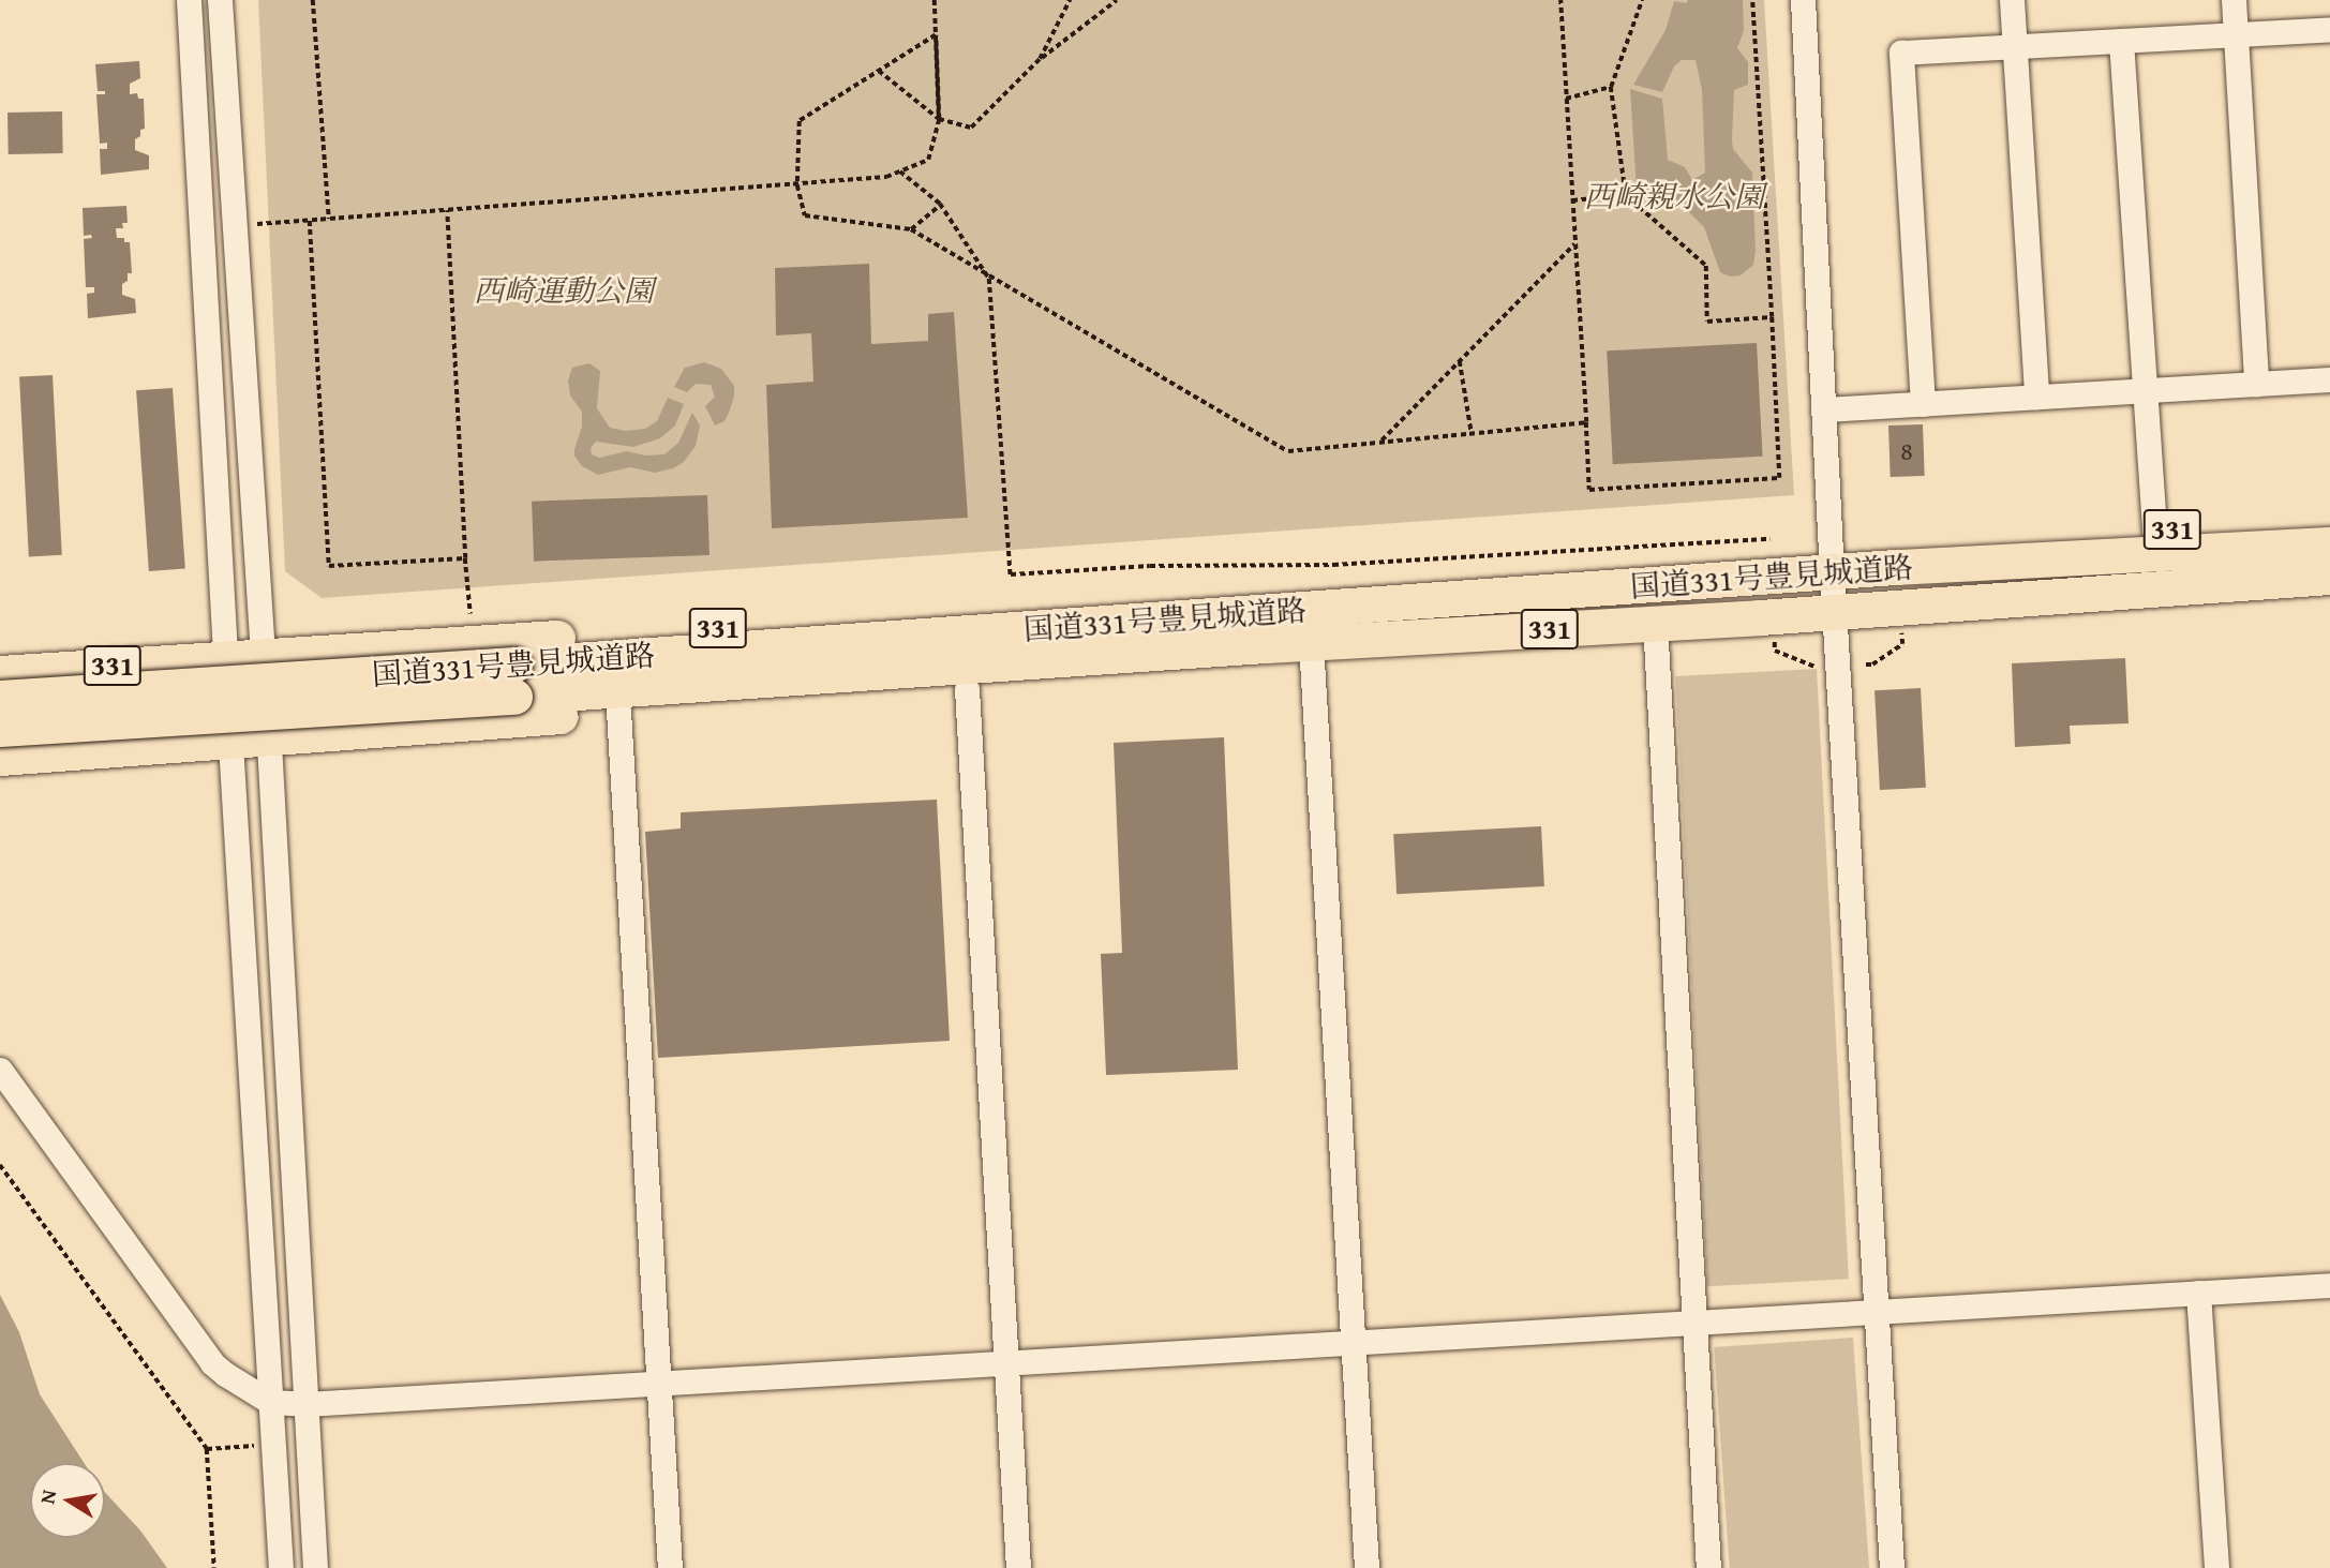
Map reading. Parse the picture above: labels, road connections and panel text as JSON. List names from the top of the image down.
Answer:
{
  "streets": {
    "highway": ["331", "国道331号豊見城道路"]
  },
  "crossings": [
    ["331", "国道331号豊見城道路"]
  ],
  "parks": ["西崎親水公園", "西崎運動公園"],
  "house_numbers": ["8"],
  "north": "left"
}
